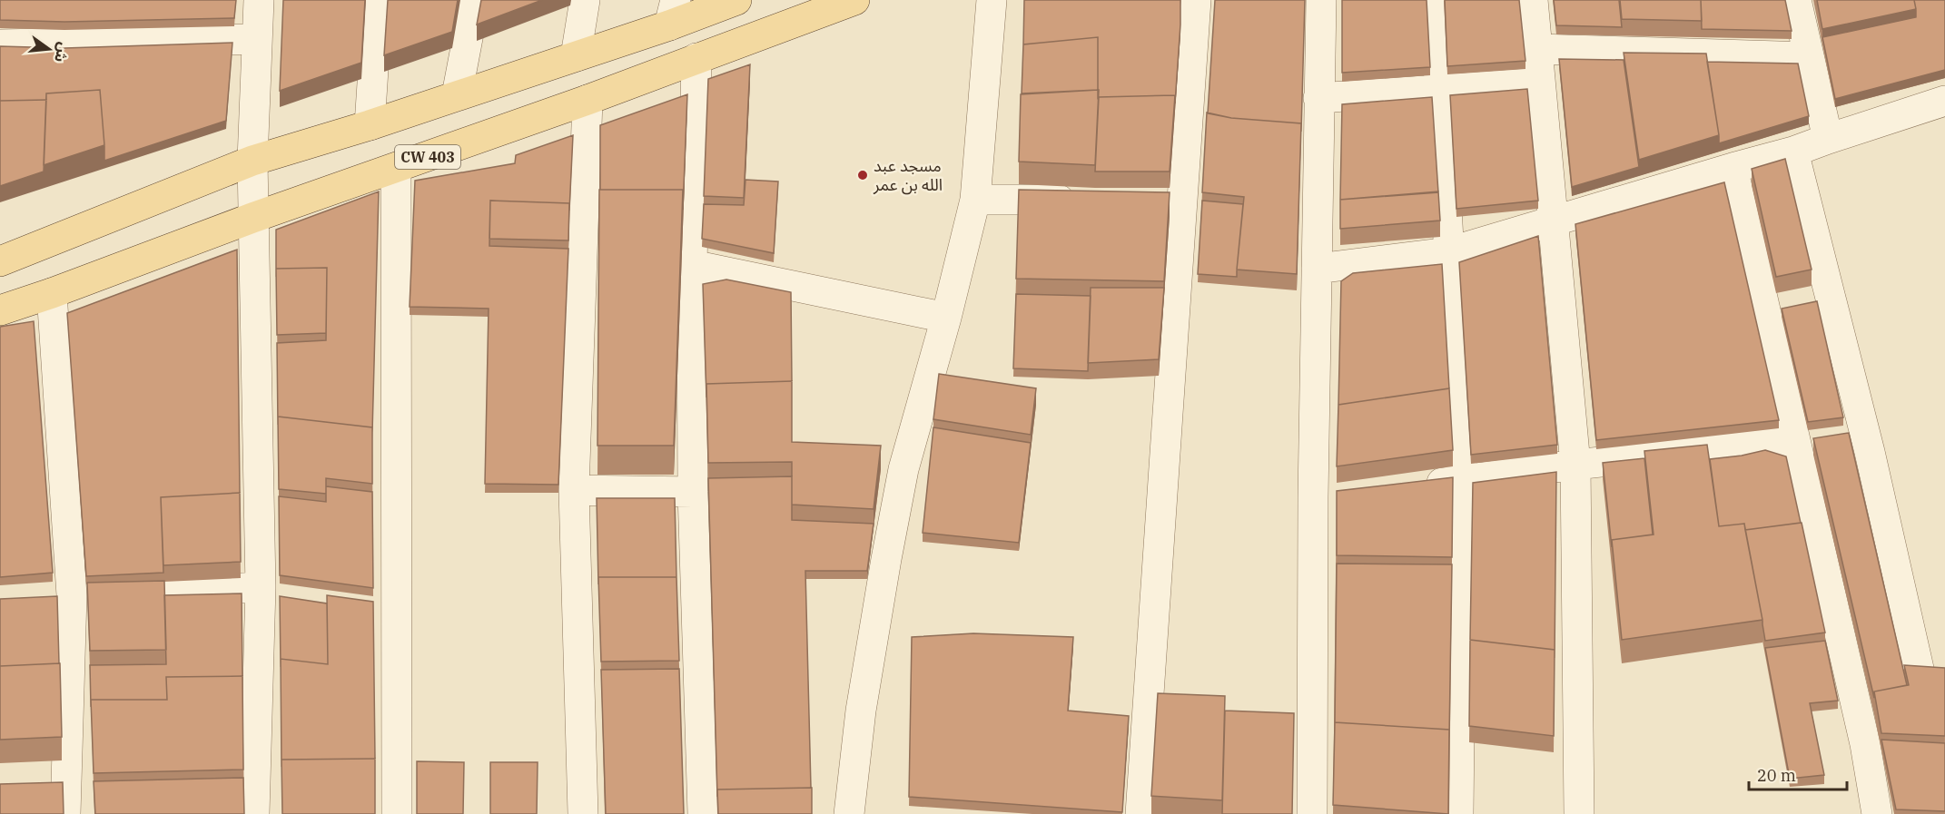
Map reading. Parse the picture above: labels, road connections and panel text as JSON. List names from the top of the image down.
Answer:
{
  "streets": {
    "main road": ["CW 403"]
  },
  "places": ["مسجد عبد الله بن عمر"],
  "scale_bar": "20 m",
  "north": "right"
}
